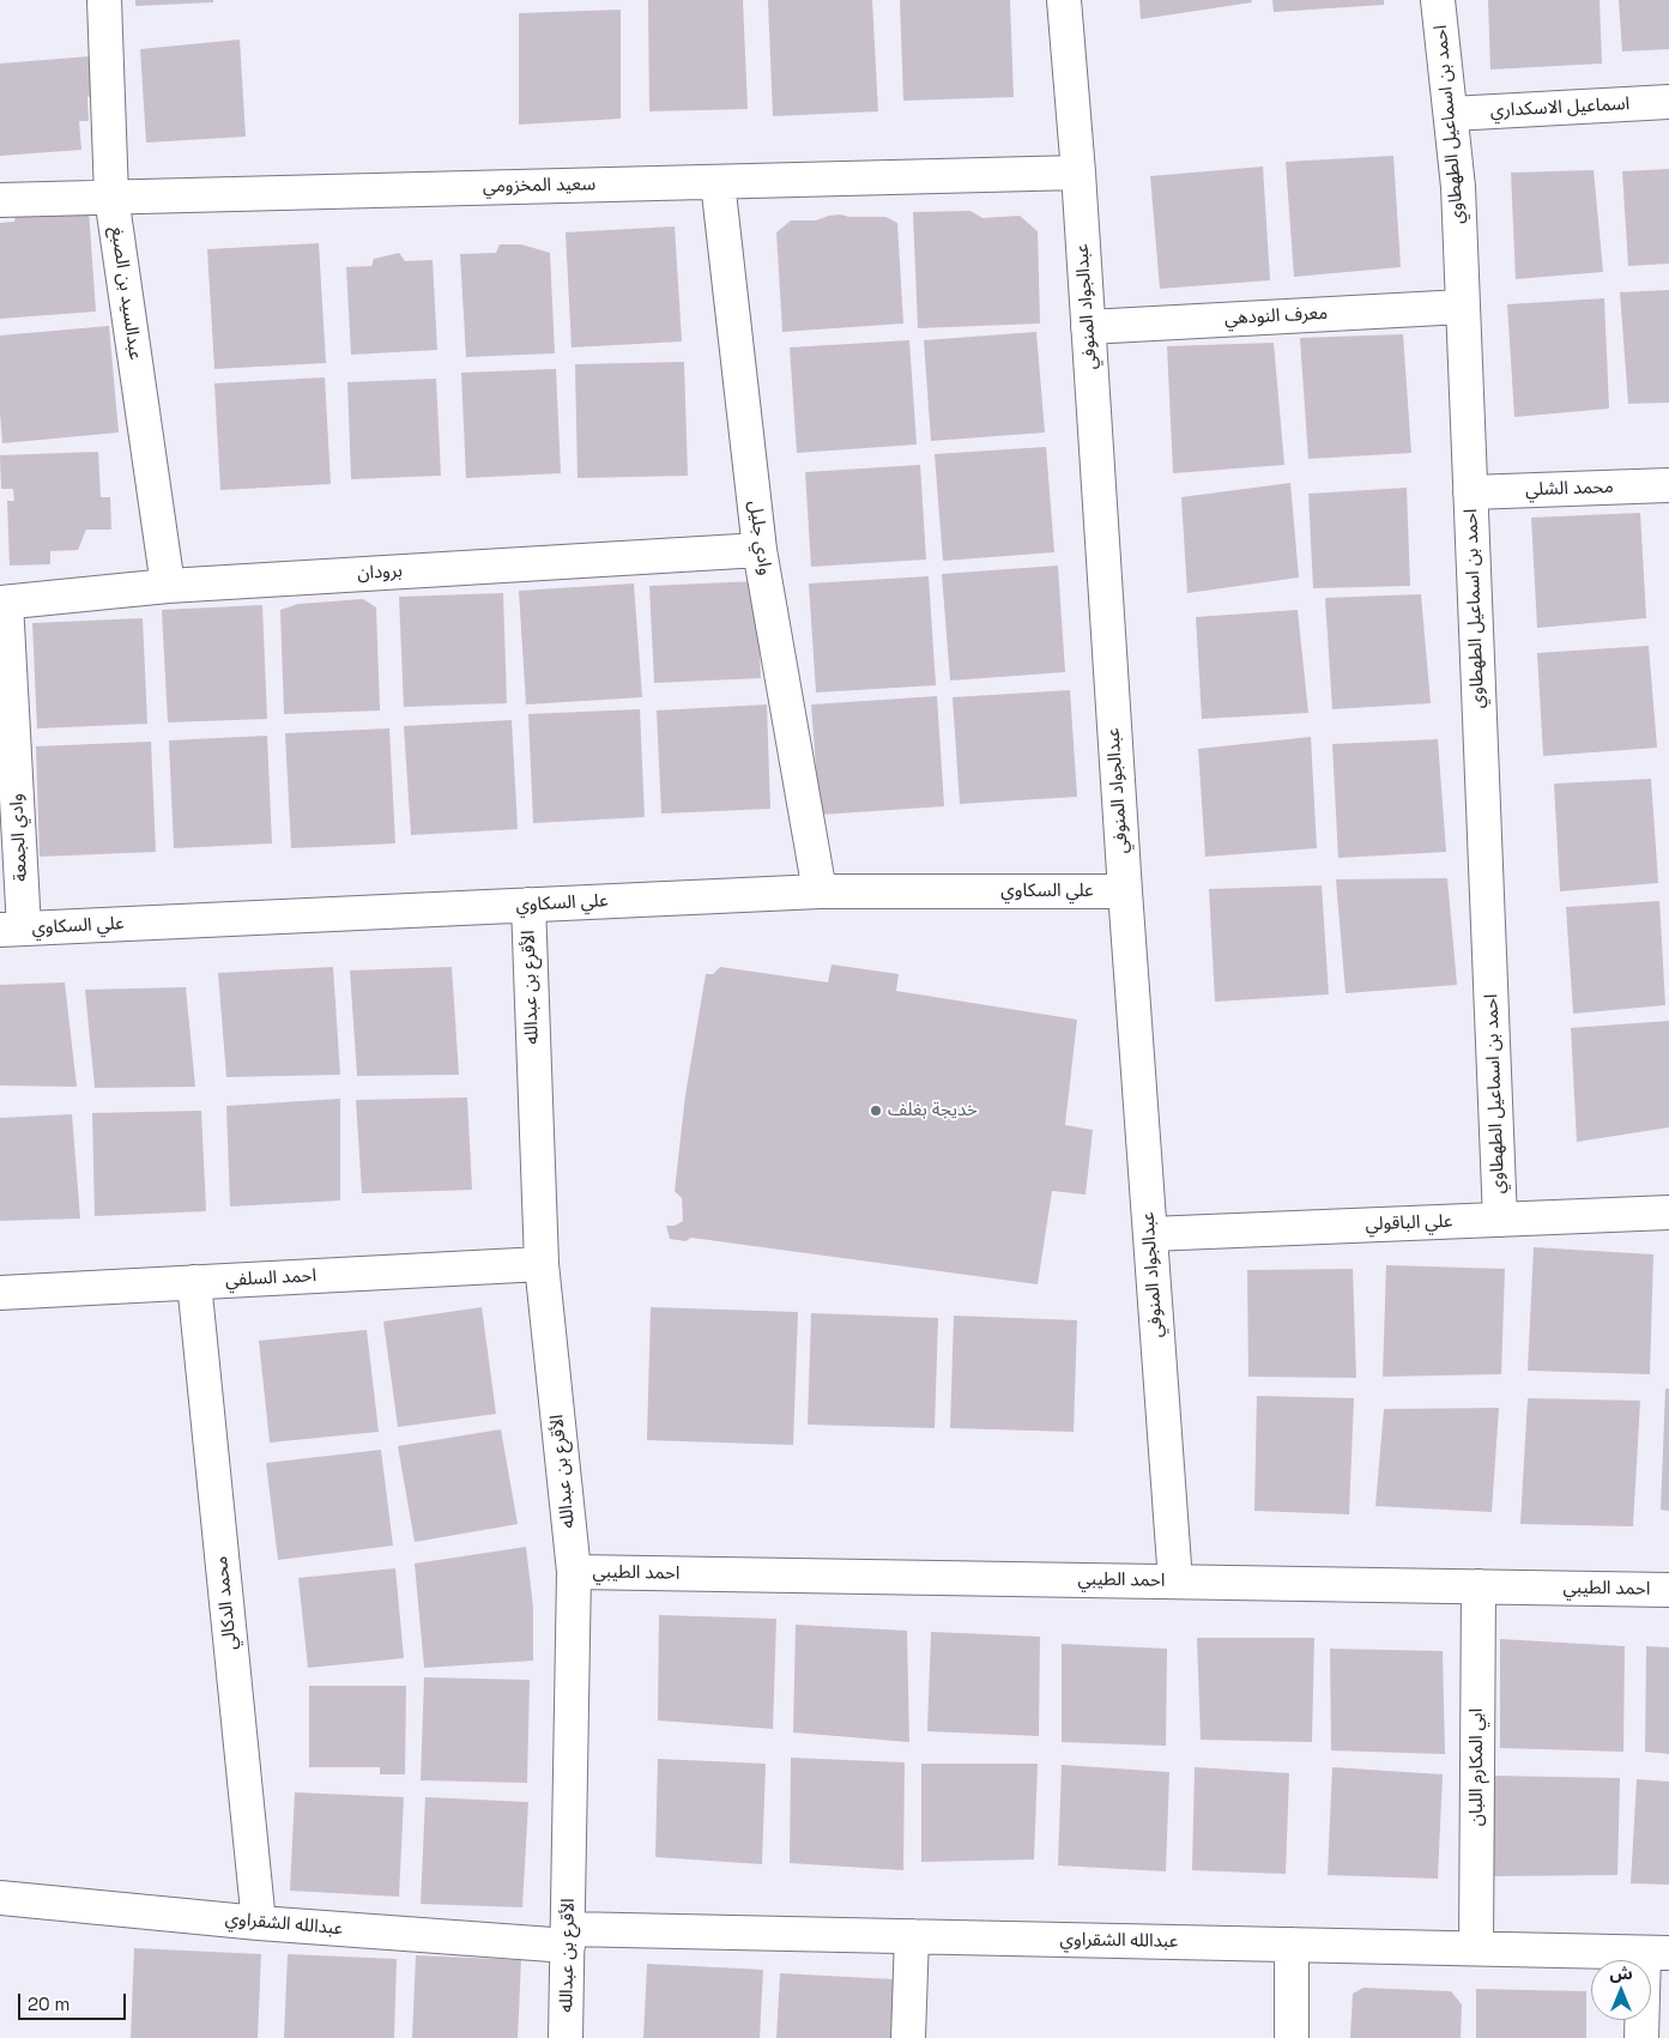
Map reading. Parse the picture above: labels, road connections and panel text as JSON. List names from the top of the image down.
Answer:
{
  "streets": {
    "street": [
      "اسماعيل الاسكداري",
      "احمد بن اسماعيل الطهطاوي",
      "سعيد المخزومي",
      "عبدالسيد بن الصبغ",
      "عبدالجواد المنوفي",
      "معرف النودهي",
      "محمد الشلي",
      "وادي جليل",
      "برودان",
      "وادي الجمعة",
      "علي السكاوي",
      "الأقرع بن عبدالله",
      "علي الباقولي",
      "احمد السلفي",
      "احمد الطيبي",
      "محمد الدكالي",
      "ابي المكارم اللبان",
      "عبدالله الشقراوي"
    ]
  },
  "crossings": [
    ["اسماعيل الاسكداري", "احمد بن اسماعيل الطهطاوي"],
    ["احمد بن اسماعيل الطهطاوي", "معرف النودهي"],
    ["احمد بن اسماعيل الطهطاوي", "محمد الشلي"],
    ["احمد بن اسماعيل الطهطاوي", "علي الباقولي"],
    ["سعيد المخزومي", "عبدالسيد بن الصبغ"],
    ["سعيد المخزومي", "عبدالجواد المنوفي"],
    ["سعيد المخزومي", "وادي جليل"],
    ["عبدالسيد بن الصبغ", "برودان"],
    ["عبدالجواد المنوفي", "معرف النودهي"],
    ["عبدالجواد المنوفي", "علي السكاوي"],
    ["عبدالجواد المنوفي", "علي الباقولي"],
    ["عبدالجواد المنوفي", "احمد الطيبي"],
    ["وادي جليل", "برودان"],
    ["وادي جليل", "علي السكاوي"],
    ["برودان", "وادي الجمعة"],
    ["وادي الجمعة", "علي السكاوي"],
    ["علي السكاوي", "الأقرع بن عبدالله"],
    ["الأقرع بن عبدالله", "احمد السلفي"],
    ["الأقرع بن عبدالله", "احمد الطيبي"],
    ["الأقرع بن عبدالله", "عبدالله الشقراوي"],
    ["احمد السلفي", "محمد الدكالي"],
    ["احمد الطيبي", "ابي المكارم اللبان"],
    ["محمد الدكالي", "عبدالله الشقراوي"],
    ["ابي المكارم اللبان", "عبدالله الشقراوي"]
  ],
  "places": ["خديجة بغلف"],
  "scale_bar": "20 m",
  "north": "top"
}
